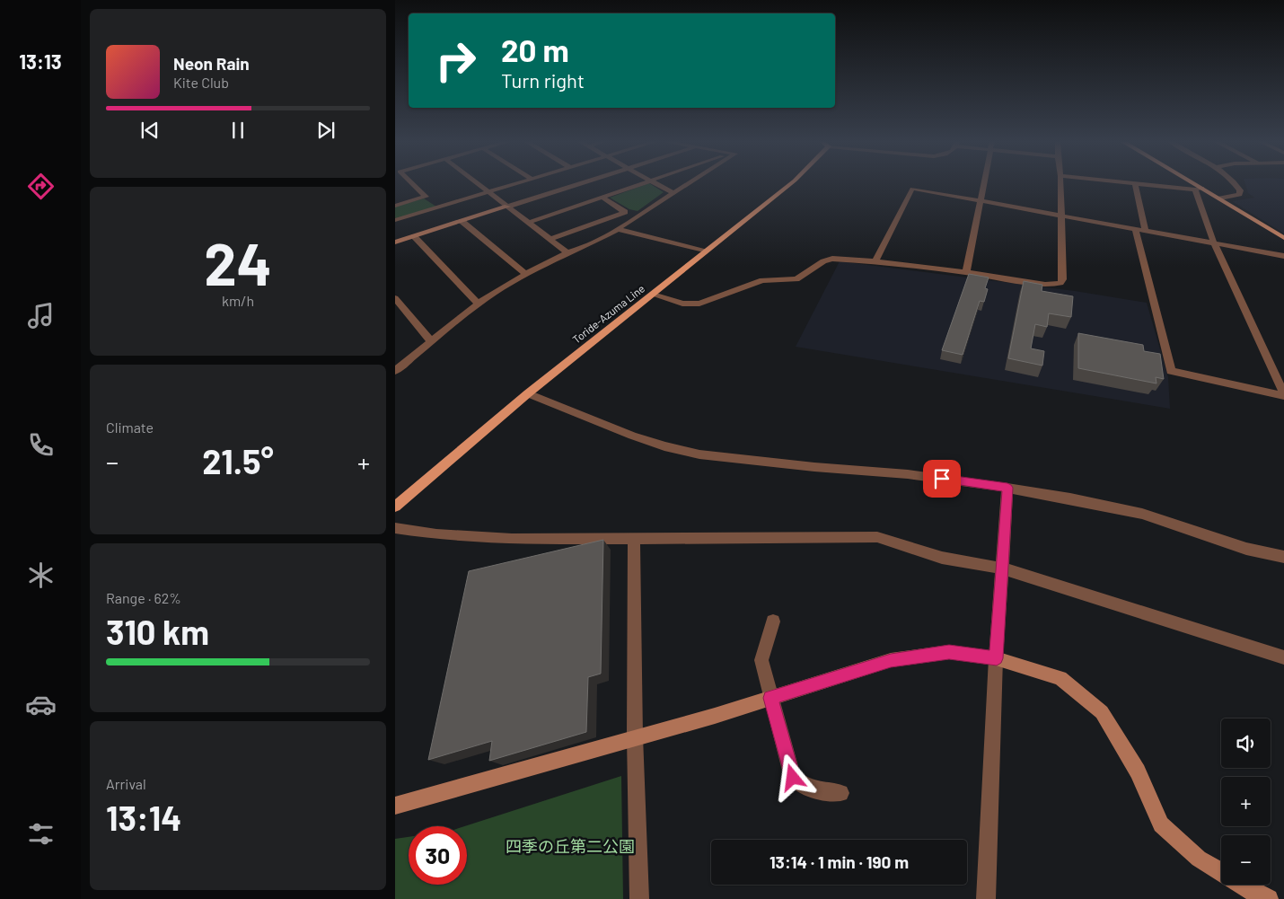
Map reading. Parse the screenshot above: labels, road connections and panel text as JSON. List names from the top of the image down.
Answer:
{
  "streets": {
    "main road": ["Toride-Azuma Line"]
  },
  "parks": ["四季の丘第二公園"],
  "page": {
    "tabs": "13:13",
    "turn": ["20 m", "Turn right"],
    "song": ["Neon Rain", "Kite Club"],
    "tile": [
      ["24", "km/h"],
      "Climate",
      ["Range · 62%", "310 km"],
      ["Arrival", "13:14"]
    ],
    "heat": ["−", "21.5°", "+"],
    "map_buttons": ["+", "−"],
    "limit": "30",
    "trip": "13:14 · 1 min · 190 m"
  }
}
